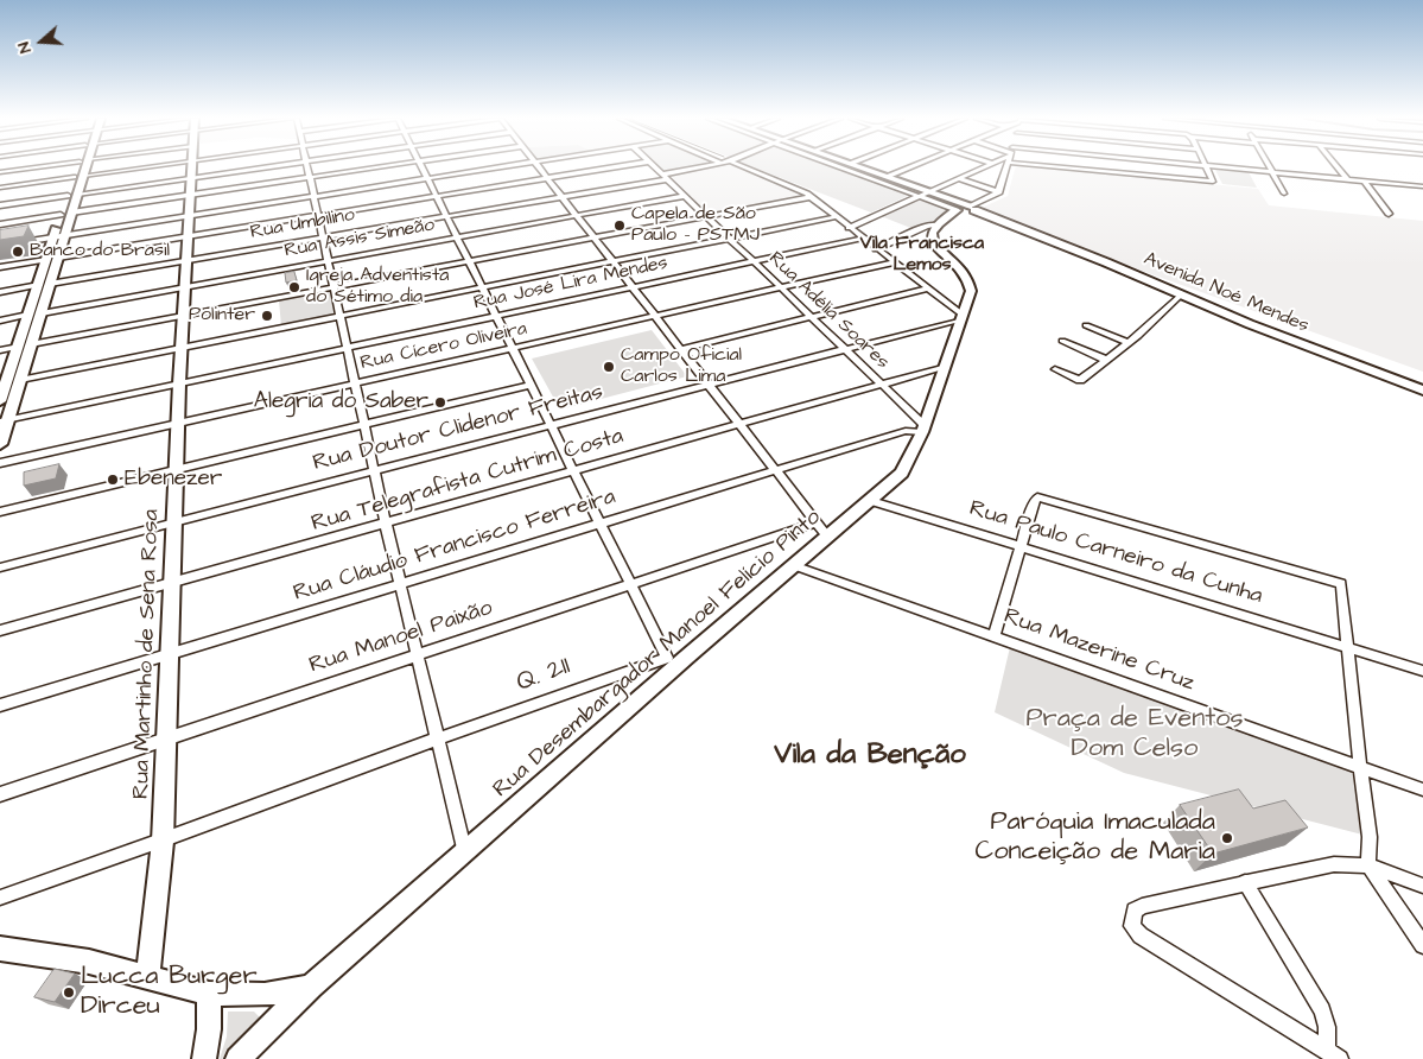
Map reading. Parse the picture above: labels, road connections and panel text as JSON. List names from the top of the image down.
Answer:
{
  "streets": {
    "street": [
      "Rua Umbilino",
      "Rua Assis Simeão",
      "Rua José Lira Mendes",
      "Avenida Noé Mendes",
      "Rua Adélia Soares",
      "Rua Cícero Oliveira",
      "Rua Doutor Clidenor Freitas",
      "Rua Telegrafista Cutrim Costa",
      "Rua Cláudio Francisco Ferreira",
      "Rua Paulo Carneiro da Cunha",
      "Rua Manoel Paixão",
      "Rua Mazerine Cruz",
      "Rua Martinho de Sena Rosa",
      "Rua Desembargador Manoel Felício Pinto",
      "Q. 211"
    ]
  },
  "crossings": [
    ["Rua Umbilino", "Rua Adélia Soares"],
    ["Rua Umbilino", "Rua Martinho de Sena Rosa"],
    ["Rua Assis Simeão", "Rua Adélia Soares"],
    ["Rua Assis Simeão", "Rua Martinho de Sena Rosa"],
    ["Rua José Lira Mendes", "Rua Adélia Soares"],
    ["Rua José Lira Mendes", "Rua Martinho de Sena Rosa"],
    ["Rua Adélia Soares", "Rua Cícero Oliveira"],
    ["Rua Adélia Soares", "Rua Doutor Clidenor Freitas"],
    ["Rua Adélia Soares", "Rua Telegrafista Cutrim Costa"],
    ["Rua Adélia Soares", "Rua Cláudio Francisco Ferreira"],
    ["Rua Adélia Soares", "Rua Desembargador Manoel Felício Pinto"],
    ["Rua Cícero Oliveira", "Rua Martinho de Sena Rosa"],
    ["Rua Doutor Clidenor Freitas", "Rua Martinho de Sena Rosa"],
    ["Rua Doutor Clidenor Freitas", "Rua Desembargador Manoel Felício Pinto"],
    ["Rua Telegrafista Cutrim Costa", "Rua Martinho de Sena Rosa"],
    ["Rua Telegrafista Cutrim Costa", "Rua Desembargador Manoel Felício Pinto"],
    ["Rua Cláudio Francisco Ferreira", "Rua Martinho de Sena Rosa"],
    ["Rua Cláudio Francisco Ferreira", "Rua Desembargador Manoel Felício Pinto"],
    ["Rua Paulo Carneiro da Cunha", "Rua Desembargador Manoel Felício Pinto"],
    ["Rua Manoel Paixão", "Rua Martinho de Sena Rosa"],
    ["Rua Mazerine Cruz", "Rua Desembargador Manoel Felício Pinto"],
    ["Rua Martinho de Sena Rosa", "Q. 211"]
  ],
  "districts": ["Vila Francisca Lemos", "Vila da Benção"],
  "parks": ["Praça de Eventos Dom Celso"],
  "places": [
    "Capela de São Paulo - PSTMJ",
    "Banco do Brasil",
    "Igreja Adventista do Sétimo dia",
    "Polinter",
    "Campo Oficial Carlos Lima",
    "Alegria do Saber",
    "Ebenezer",
    "Paróquia Imaculada Conceição de Maria",
    "Lucca Burger Dirceu"
  ],
  "north": "left"
}
